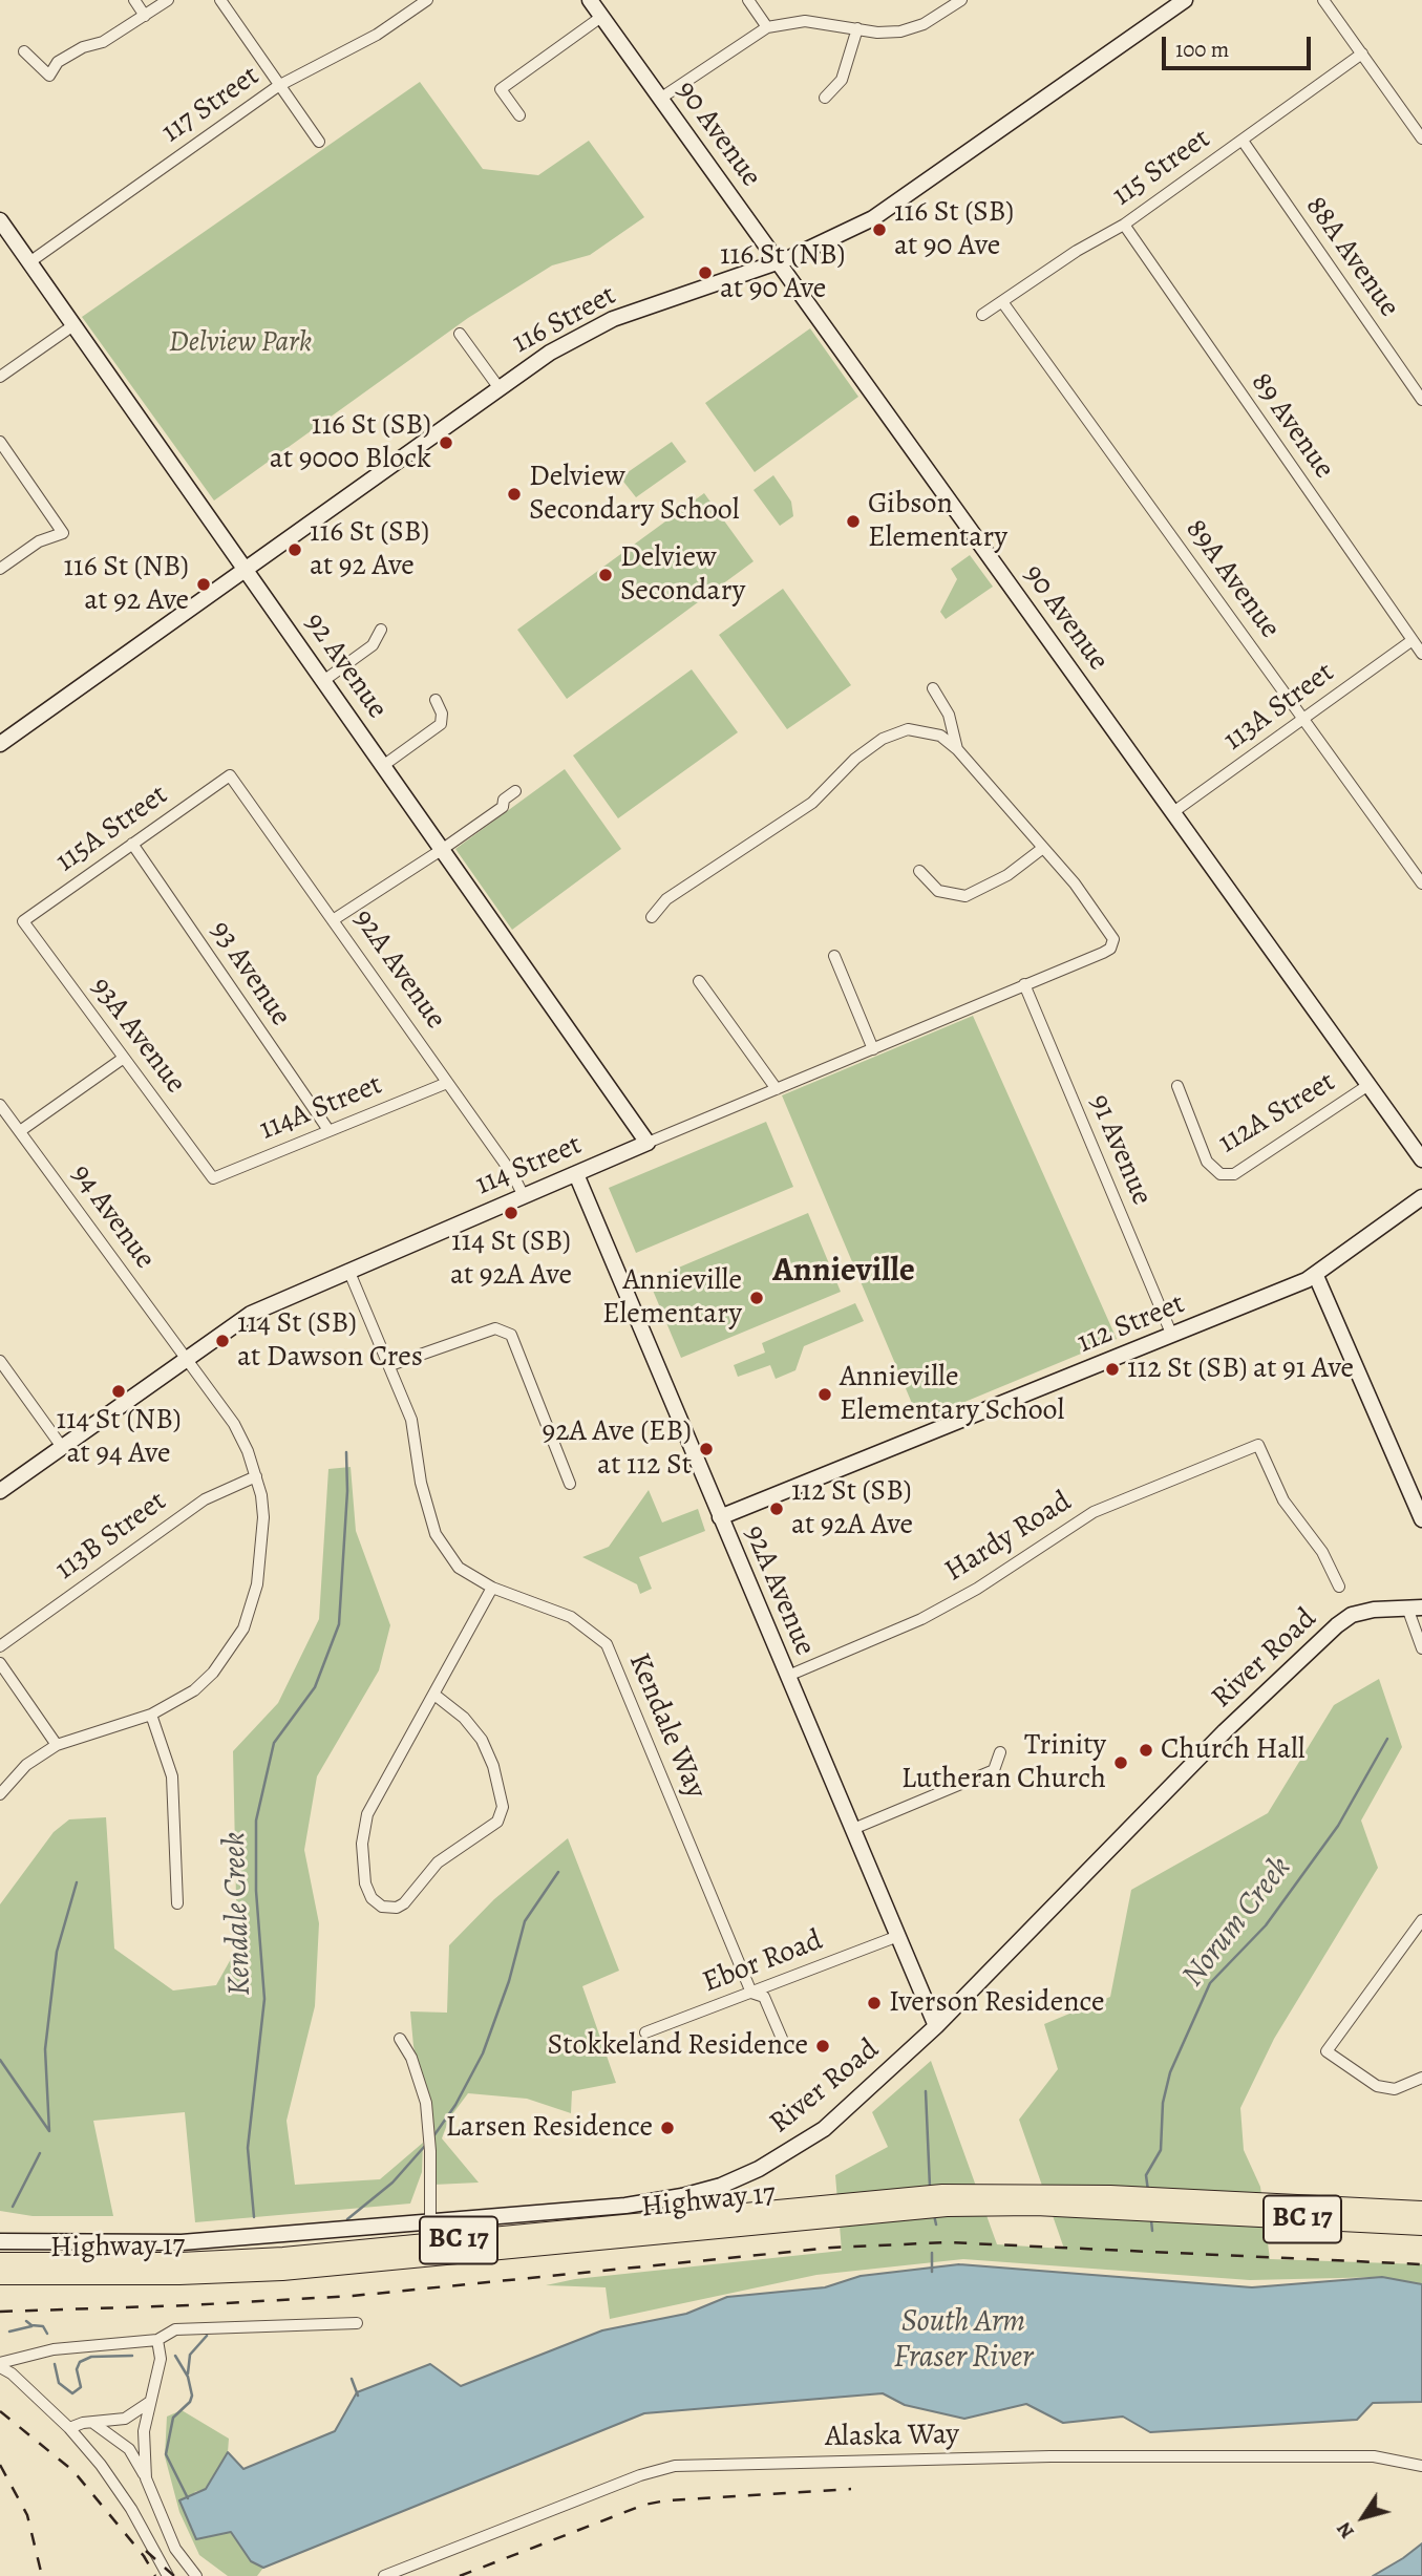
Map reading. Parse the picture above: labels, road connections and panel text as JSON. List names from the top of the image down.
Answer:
{
  "streets": {
    "highway": ["Highway 17", "BC 17"],
    "street": [
      "117 Street",
      "90 Avenue",
      "115 Street",
      "88A Avenue",
      "116 Street",
      "89 Avenue",
      "89A Avenue",
      "92 Avenue",
      "113A Street",
      "115A Street",
      "92A Avenue",
      "93 Avenue",
      "93A Avenue",
      "114A Street",
      "112A Street",
      "91 Avenue",
      "114 Street",
      "94 Avenue",
      "112 Street",
      "113B Street",
      "Hardy Road",
      "River Road",
      "Kendale Way",
      "Ebor Road",
      "Alaska Way"
    ]
  },
  "crossings": [
    ["117 Street", "92 Avenue"],
    ["90 Avenue", "116 Street"],
    ["90 Avenue", "113A Street"],
    ["90 Avenue", "112A Street"],
    ["115 Street", "88A Avenue"],
    ["115 Street", "89 Avenue"],
    ["115 Street", "89A Avenue"],
    ["116 Street", "92 Avenue"],
    ["89 Avenue", "113A Street"],
    ["89A Avenue", "113A Street"],
    ["92 Avenue", "114 Street"],
    ["115A Street", "92A Avenue"],
    ["115A Street", "93 Avenue"],
    ["115A Street", "93A Avenue"],
    ["92A Avenue", "114A Street"],
    ["92A Avenue", "114 Street"],
    ["92A Avenue", "112 Street"],
    ["92A Avenue", "Hardy Road"],
    ["92A Avenue", "River Road"],
    ["92A Avenue", "Ebor Road"],
    ["93 Avenue", "114A Street"],
    ["93A Avenue", "114A Street"],
    ["91 Avenue", "114 Street"],
    ["91 Avenue", "112 Street"],
    ["114 Street", "94 Avenue"],
    ["114 Street", "Kendale Way"],
    ["94 Avenue", "113B Street"],
    ["Kendale Way", "Ebor Road"]
  ],
  "districts": ["Annieville"],
  "water": ["Kendale Creek", "Norum Creek", "South Arm Fraser River"],
  "parks": ["Delview Park"],
  "places": [
    "116 St (SB) at 90 Ave",
    "116 St (NB) at 90 Ave",
    "116 St (SB) at 9000 Block",
    "Delview Secondary School",
    "Gibson Elementary",
    "116 St (SB) at 92 Ave",
    "Delview Secondary",
    "116 St (NB) at 92 Ave",
    "114 St (SB) at 92A Ave",
    "Annieville Elementary",
    "114 St (SB) at Dawson Cres",
    "112 St (SB) at 91 Ave",
    "114 St (NB) at 94 Ave",
    "Annieville Elementary School",
    "92A Ave (EB) at 112 St",
    "112 St (SB) at 92A Ave",
    "Church Hall",
    "Trinity Lutheran Church",
    "Iverson Residence",
    "Stokkeland Residence",
    "Larsen Residence"
  ],
  "scale_bar": "100 m",
  "north": "bottom left"
}
